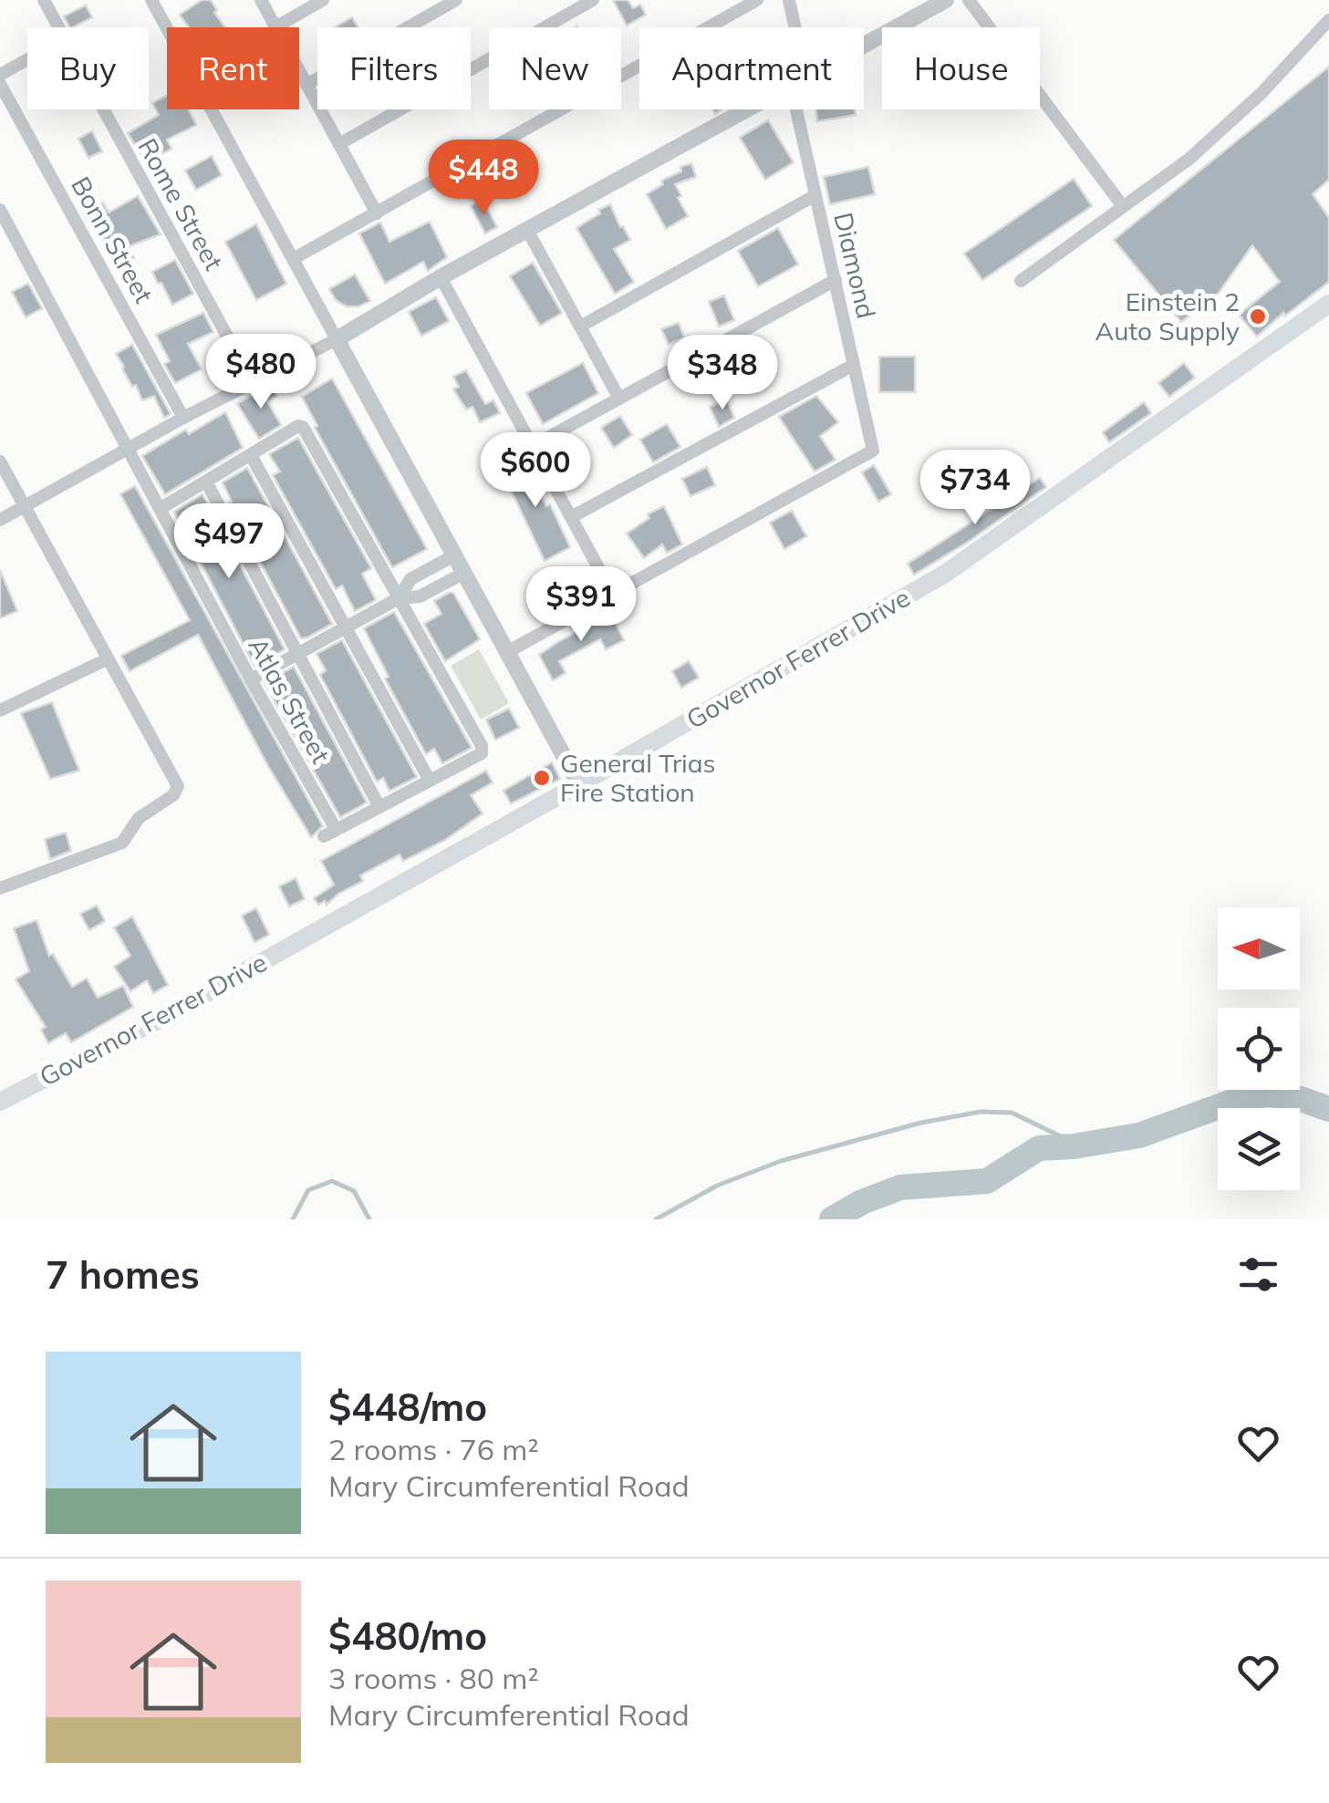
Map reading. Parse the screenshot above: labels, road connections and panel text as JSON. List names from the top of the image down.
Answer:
{
  "streets": {
    "main road": ["Governor Ferrer Drive"],
    "street": [
      "Rome Street",
      "Bonn Street",
      "Diamond",
      "Atlas Street"
    ]
  },
  "places": ["Einstein 2 Auto Supply", "General Trias Fire Station"],
  "north": "left",
  "page": {
    "chip": [
      "Buy",
      "Rent",
      "Filters",
      "New",
      "Apartment",
      "House"
    ],
    "price": [
      "$448",
      "$480",
      "$348",
      "$600",
      "$734",
      "$497",
      "$391"
    ],
    "heading": "7 homes",
    "list": [
      {
        "name": "$448/mo",
        "note": "2 rooms · 76 m² · Mary Circumferential Road"
      },
      {
        "name": "$480/mo",
        "note": "3 rooms · 80 m² · Mary Circumferential Road"
      }
    ]
  }
}
